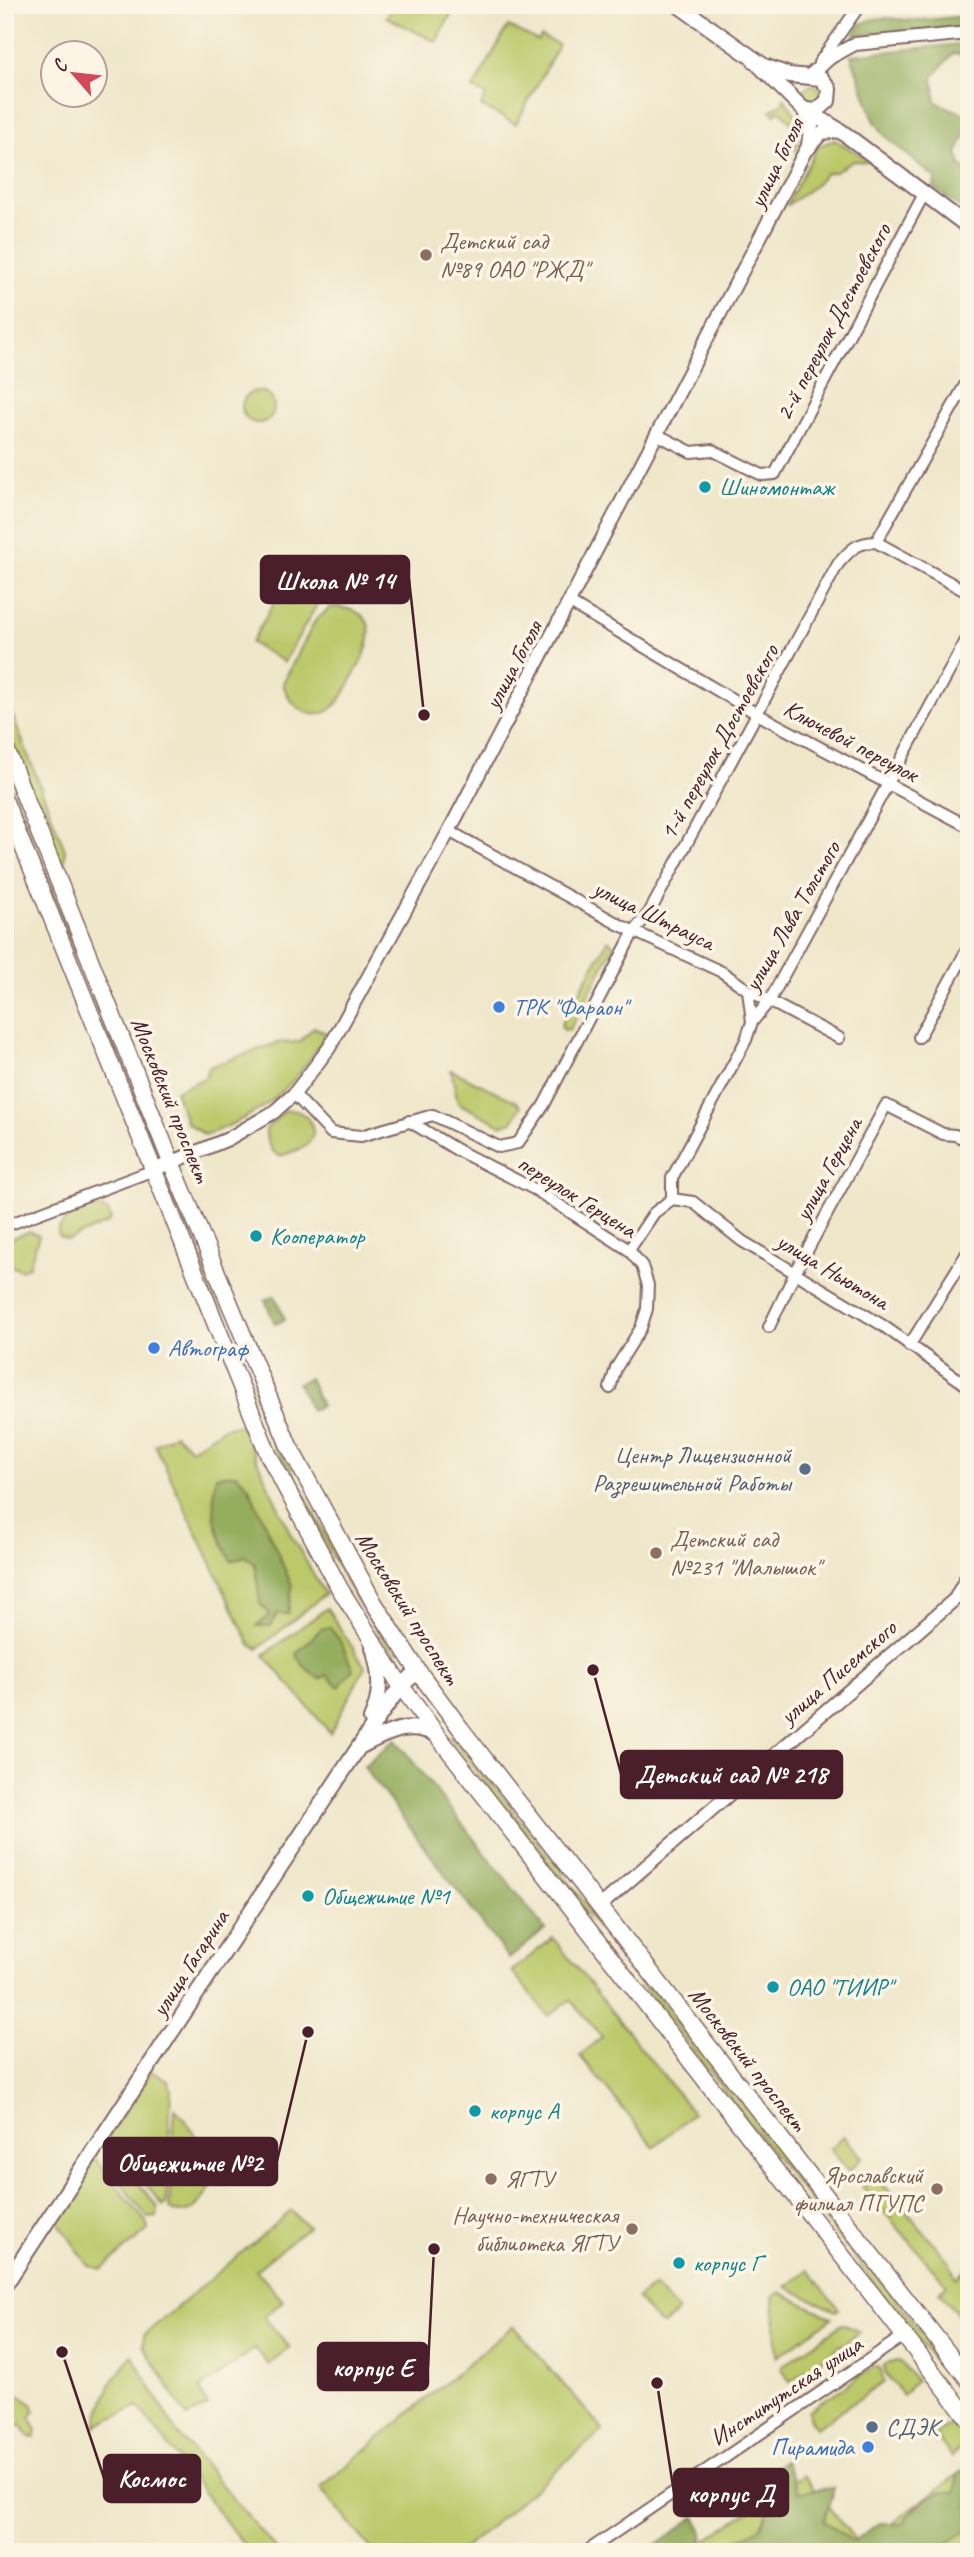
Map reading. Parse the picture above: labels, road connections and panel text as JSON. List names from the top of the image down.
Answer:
{
  "streets": {
    "main road": ["Московский проспект", "улица Гагарина"],
    "street": [
      "улица Гоголя",
      "2-й переулок Достоевского",
      "Ключевой переулок",
      "1-й переулок Достоевского",
      "улица Штрауса",
      "улица Льва Толстого",
      "улица Герцена",
      "переулок Герцена",
      "улица Ньютона",
      "улица Писемского",
      "Институтская улица"
    ]
  },
  "crossings": [
    ["улица Гоголя", "2-й переулок Достоевского"],
    ["улица Гоголя", "Ключевой переулок"],
    ["улица Гоголя", "улица Штрауса"],
    ["улица Гоголя", "Московский проспект"],
    ["Ключевой переулок", "1-й переулок Достоевского"],
    ["Ключевой переулок", "улица Льва Толстого"],
    ["1-й переулок Достоевского", "улица Штрауса"],
    ["1-й переулок Достоевского", "переулок Герцена"],
    ["улица Штрауса", "улица Льва Толстого"],
    ["улица Льва Толстого", "улица Ньютона"],
    ["Московский проспект", "улица Писемского"],
    ["Московский проспект", "улица Гагарина"],
    ["Московский проспект", "Институтская улица"],
    ["улица Герцена", "улица Ньютона"]
  ],
  "places": [
    "Детский сад №89 ОАО \"РЖД\"",
    "Шиномонтаж",
    "Школа № 14",
    "ТРК \"Фараон\"",
    "Кооператор",
    "Автограф",
    "Центр Лицензионной Разрешительной Работы",
    "Детский сад №231 \"Малышок\"",
    "Детский сад № 218",
    "Общежитие №1",
    "ОАО \"ТИИР\"",
    "Общежитие №2",
    "корпус А",
    "ЯГТУ",
    "Ярославский филиал ПГУПС",
    "Научно-техническая библиотека ЯГТУ",
    "корпус Е",
    "корпус Г",
    "Космос",
    "корпус Д",
    "СДЭК",
    "Пирамида"
  ],
  "north": "top left"
}
